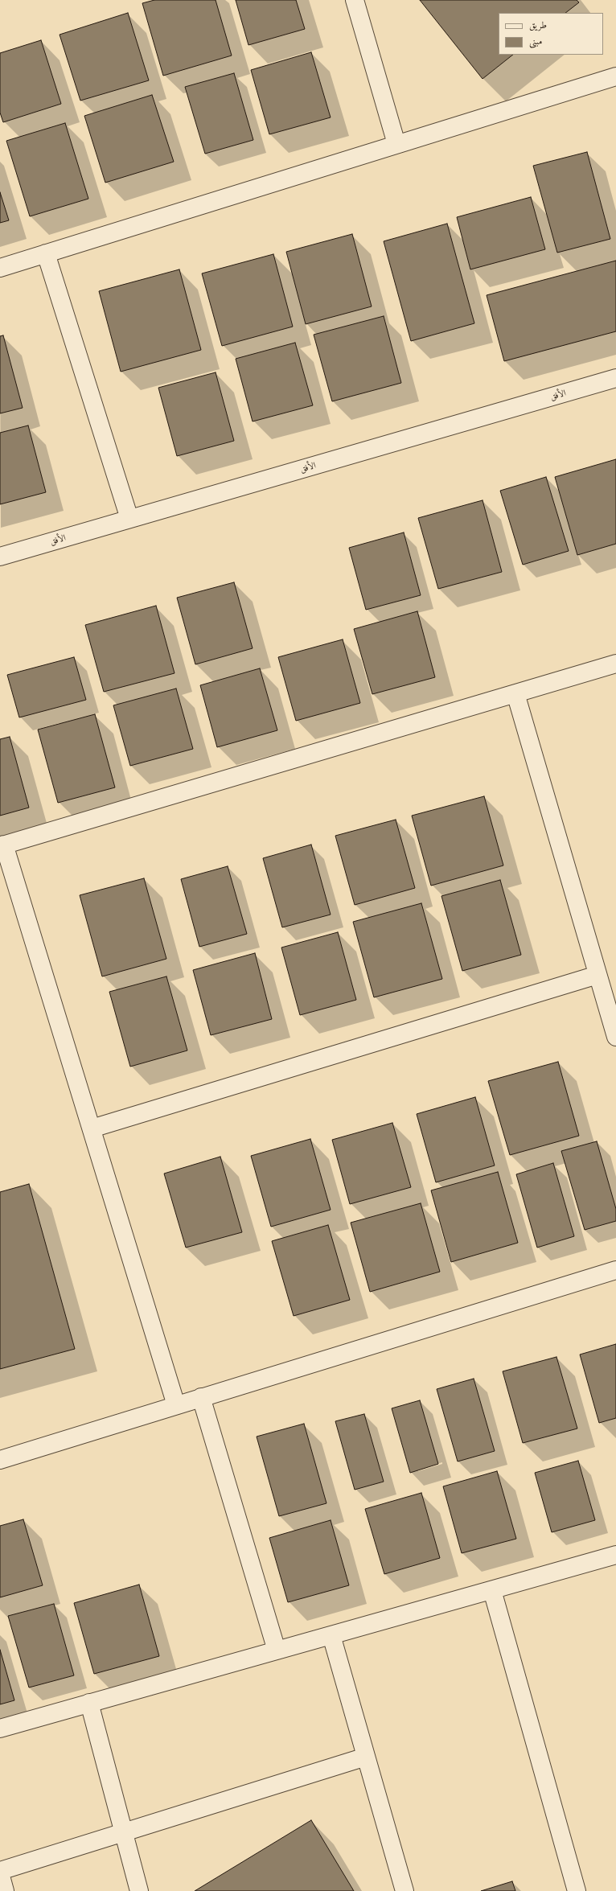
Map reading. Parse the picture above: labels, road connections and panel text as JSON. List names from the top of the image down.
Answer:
{
  "streets": {
    "street": ["الأفق"]
  },
  "legend": ["طريق", "مبنى"]
}
